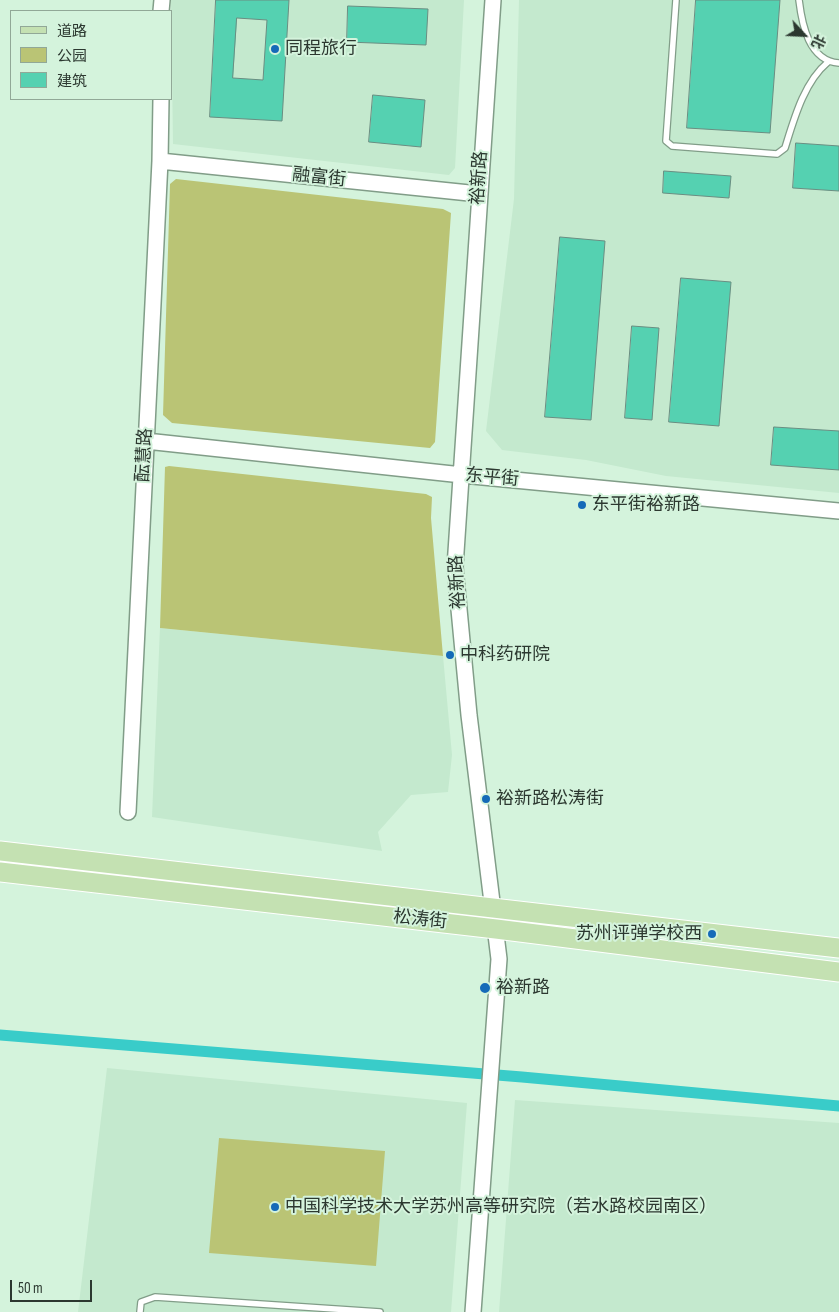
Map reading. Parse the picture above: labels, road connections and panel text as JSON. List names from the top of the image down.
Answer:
{
  "streets": {
    "main road": ["松涛街"],
    "street": [
      "融富街",
      "裕新路",
      "酝慧路",
      "东平街"
    ]
  },
  "crossings": [
    ["融富街", "裕新路"],
    ["融富街", "酝慧路"],
    ["裕新路", "东平街"],
    ["裕新路", "松涛街"],
    ["酝慧路", "东平街"]
  ],
  "places": [
    "同程旅行",
    "东平街裕新路",
    "中科药研院",
    "裕新路松涛街",
    "苏州评弹学校西",
    "裕新路",
    "中国科学技术大学苏州高等研究院（若水路校园南区）"
  ],
  "legend": ["道路", "公园", "建筑"],
  "scale_bar": "50 m",
  "north": "bottom right"
}
